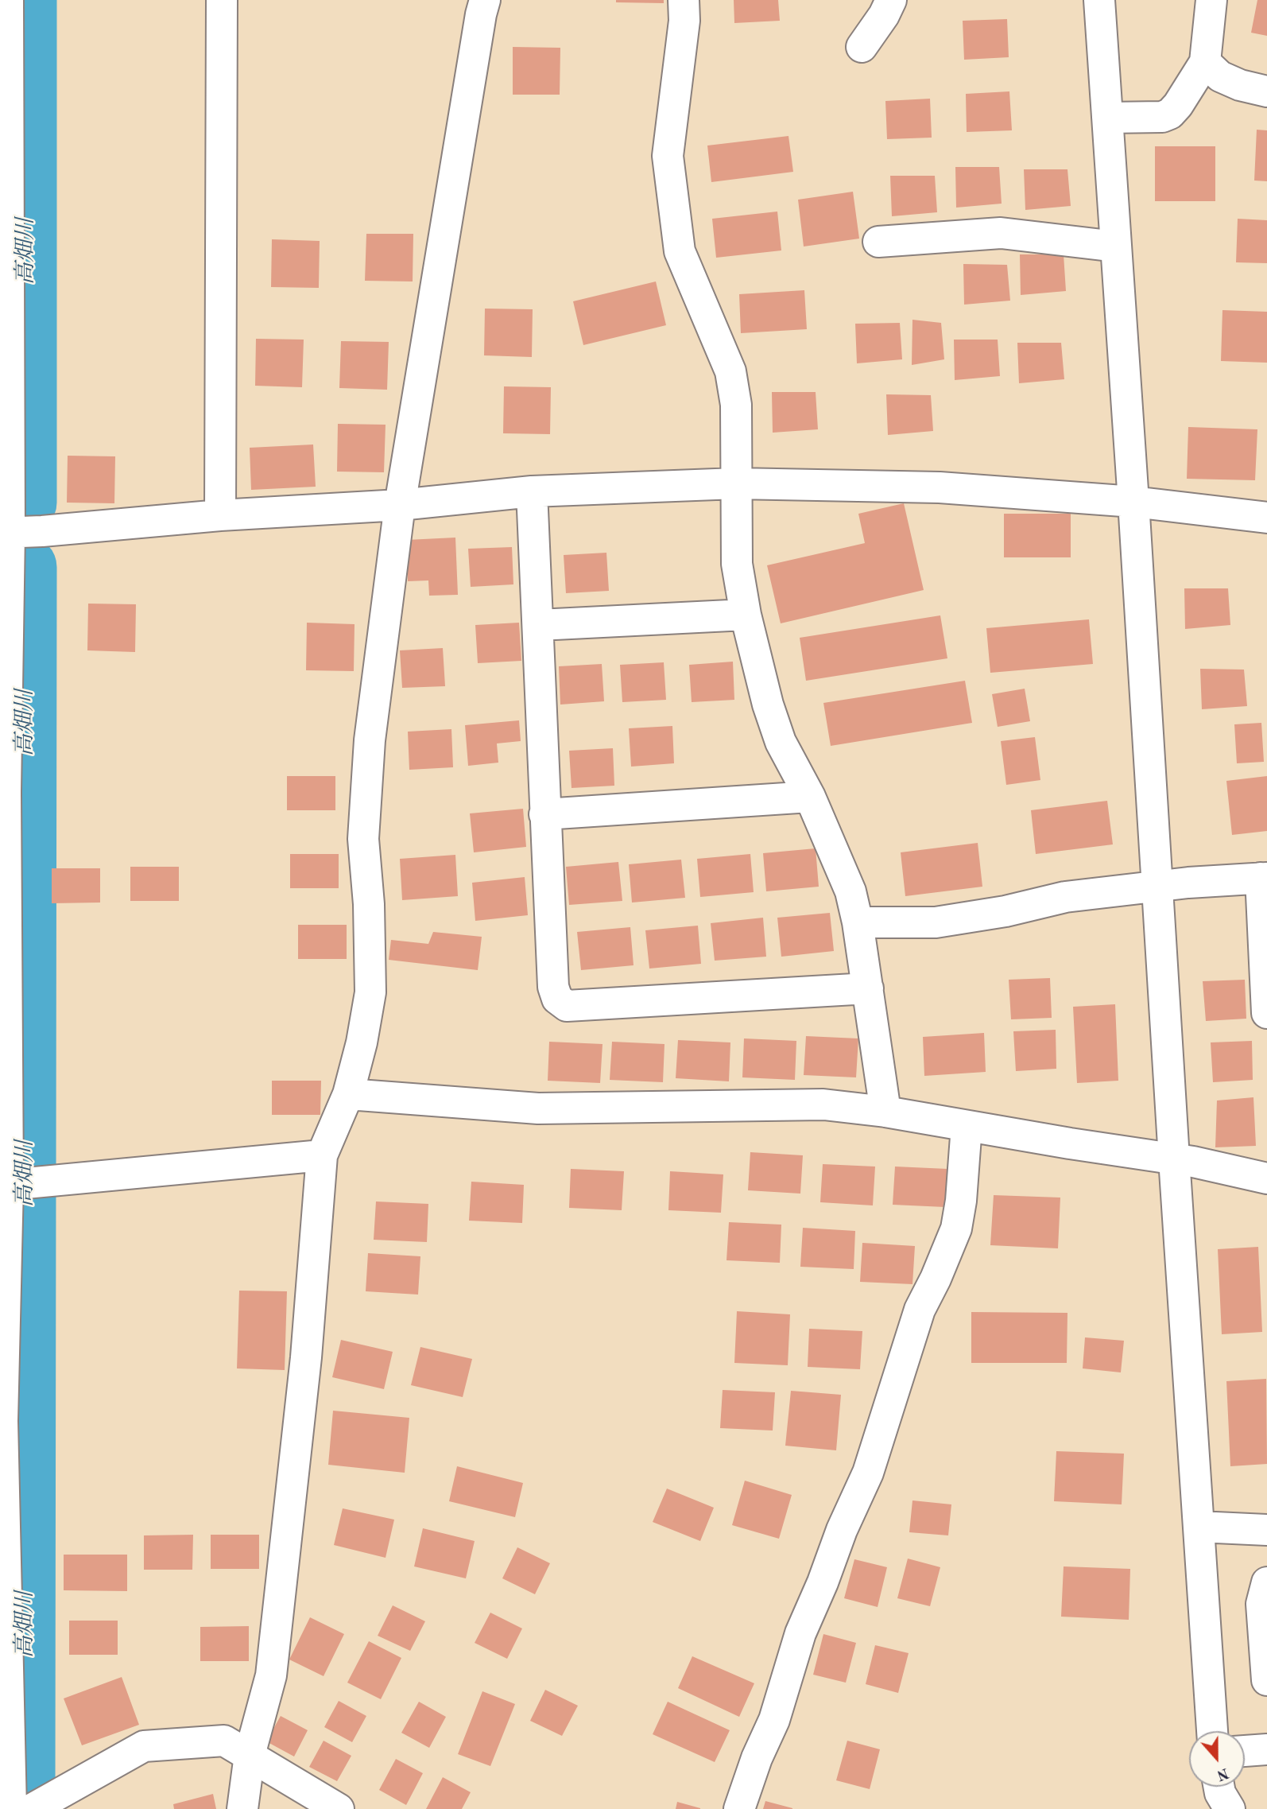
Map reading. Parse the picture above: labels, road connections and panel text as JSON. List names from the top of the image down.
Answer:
{
  "water": ["高畑川"],
  "north": "bottom"
}
